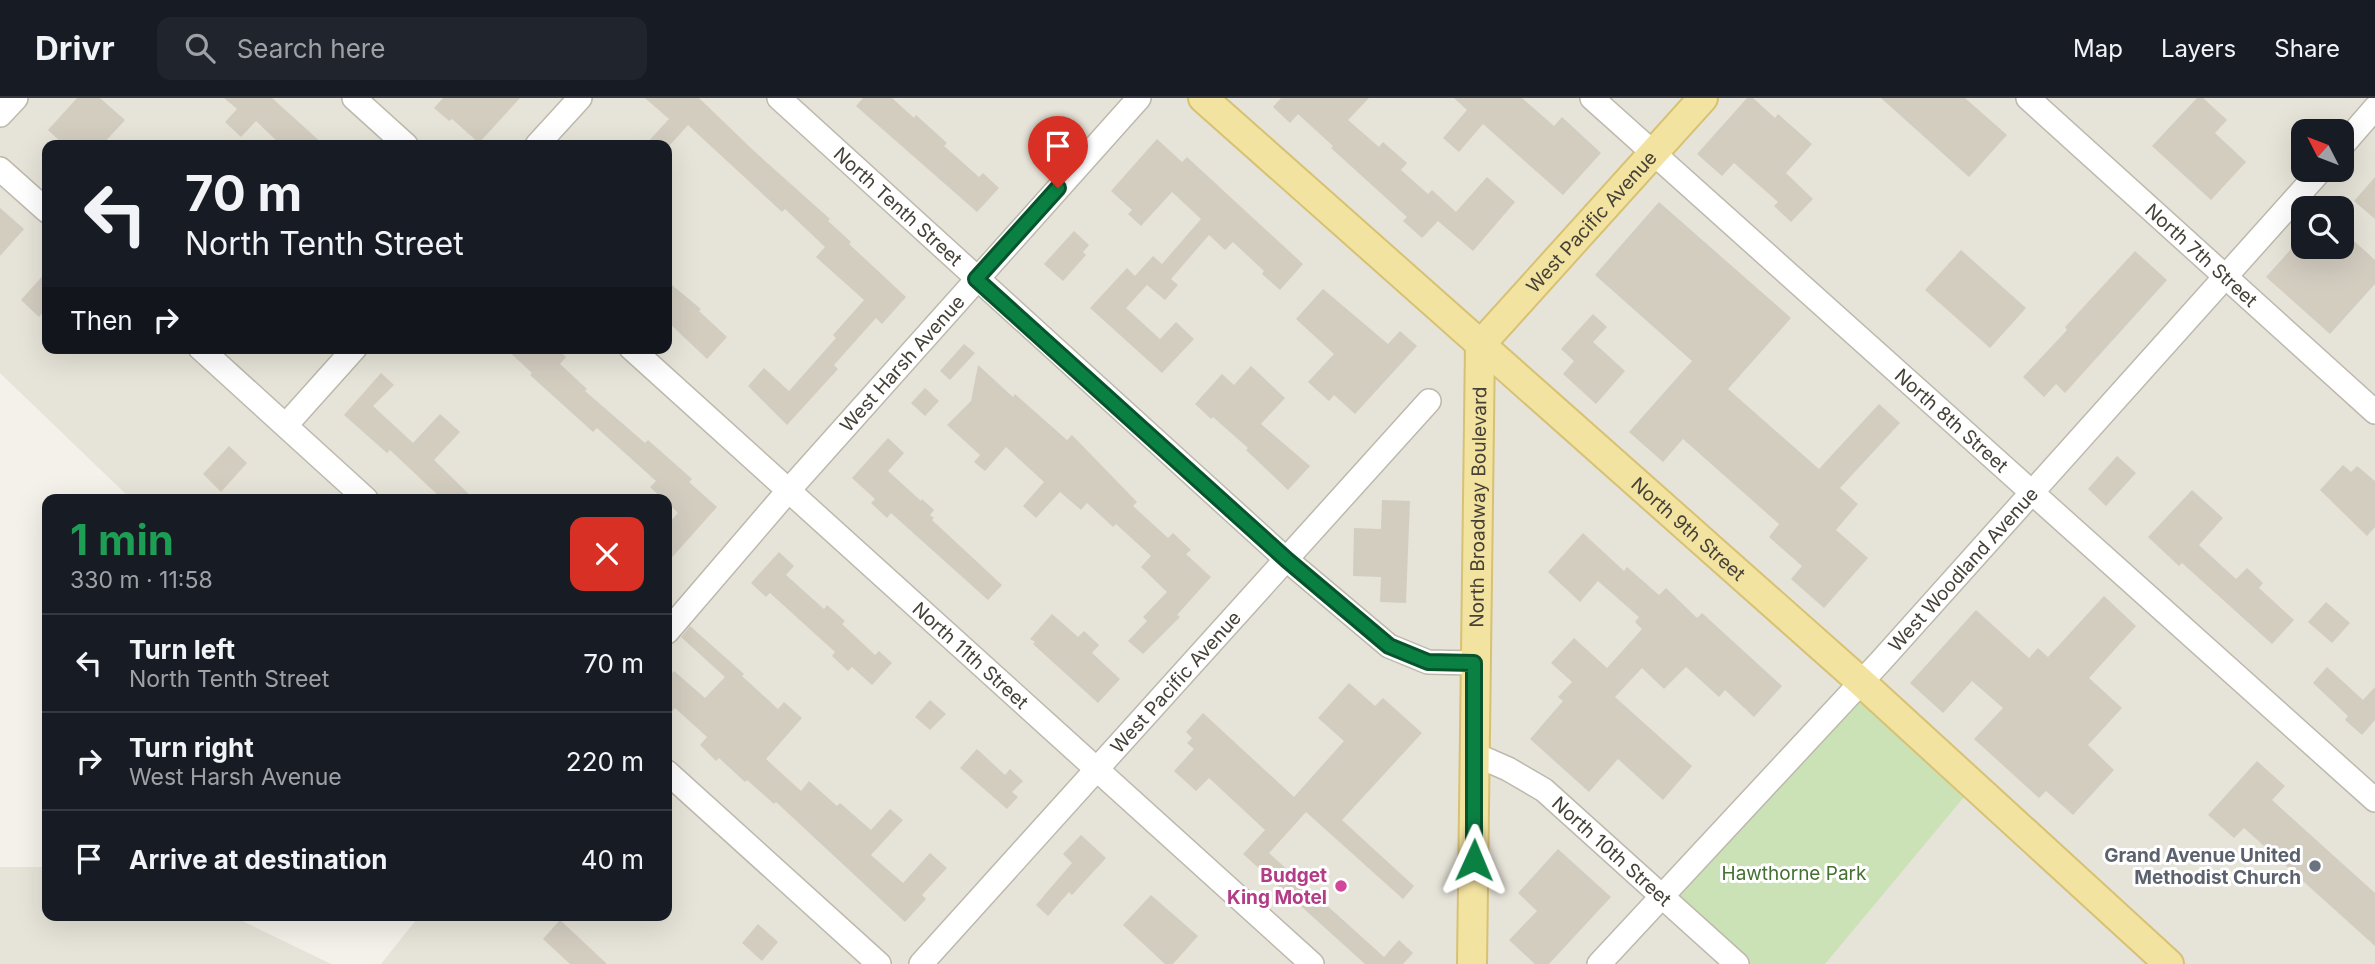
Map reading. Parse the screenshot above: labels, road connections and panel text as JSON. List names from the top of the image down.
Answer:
{
  "streets": {
    "main road": ["West Pacific Avenue", "North Broadway Boulevard", "North 9th Street"],
    "street": [
      "North Tenth Street",
      "North 7th Street",
      "West Harsh Avenue",
      "North 8th Street",
      "West Woodland Avenue",
      "North 11th Street",
      "North 10th Street"
    ]
  },
  "crossings": [
    ["North Tenth Street", "West Pacific Avenue"],
    ["North Tenth Street", "West Harsh Avenue"],
    ["North Tenth Street", "North Broadway Boulevard"],
    ["West Pacific Avenue", "North 8th Street"],
    ["West Pacific Avenue", "North Broadway Boulevard"],
    ["West Pacific Avenue", "North 9th Street"],
    ["West Pacific Avenue", "North 11th Street"],
    ["North 7th Street", "West Woodland Avenue"],
    ["West Harsh Avenue", "North 11th Street"],
    ["North 8th Street", "West Woodland Avenue"],
    ["North Broadway Boulevard", "North 9th Street"],
    ["North Broadway Boulevard", "North 10th Street"],
    ["North 9th Street", "West Woodland Avenue"],
    ["West Woodland Avenue", "North 10th Street"]
  ],
  "parks": ["Hawthorne Park"],
  "places": ["Grand Avenue United Methodist Church", "Budget King Motel"],
  "north": "top left",
  "page": {
    "header": "Drivr",
    "search": "Search here",
    "nav": ["Map", "Layers", "Share"],
    "turn": ["70 m", "North Tenth Street"],
    "then": "Then",
    "heading": ["1 min", "330 m · 11:58"],
    "list": [
      {
        "name": "Turn left",
        "note": "North Tenth Street",
        "value": "70 m"
      },
      {
        "name": "Turn right",
        "note": "West Harsh Avenue",
        "value": "220 m"
      },
      {
        "name": "Arrive at destination",
        "value": "40 m"
      }
    ]
  }
}
